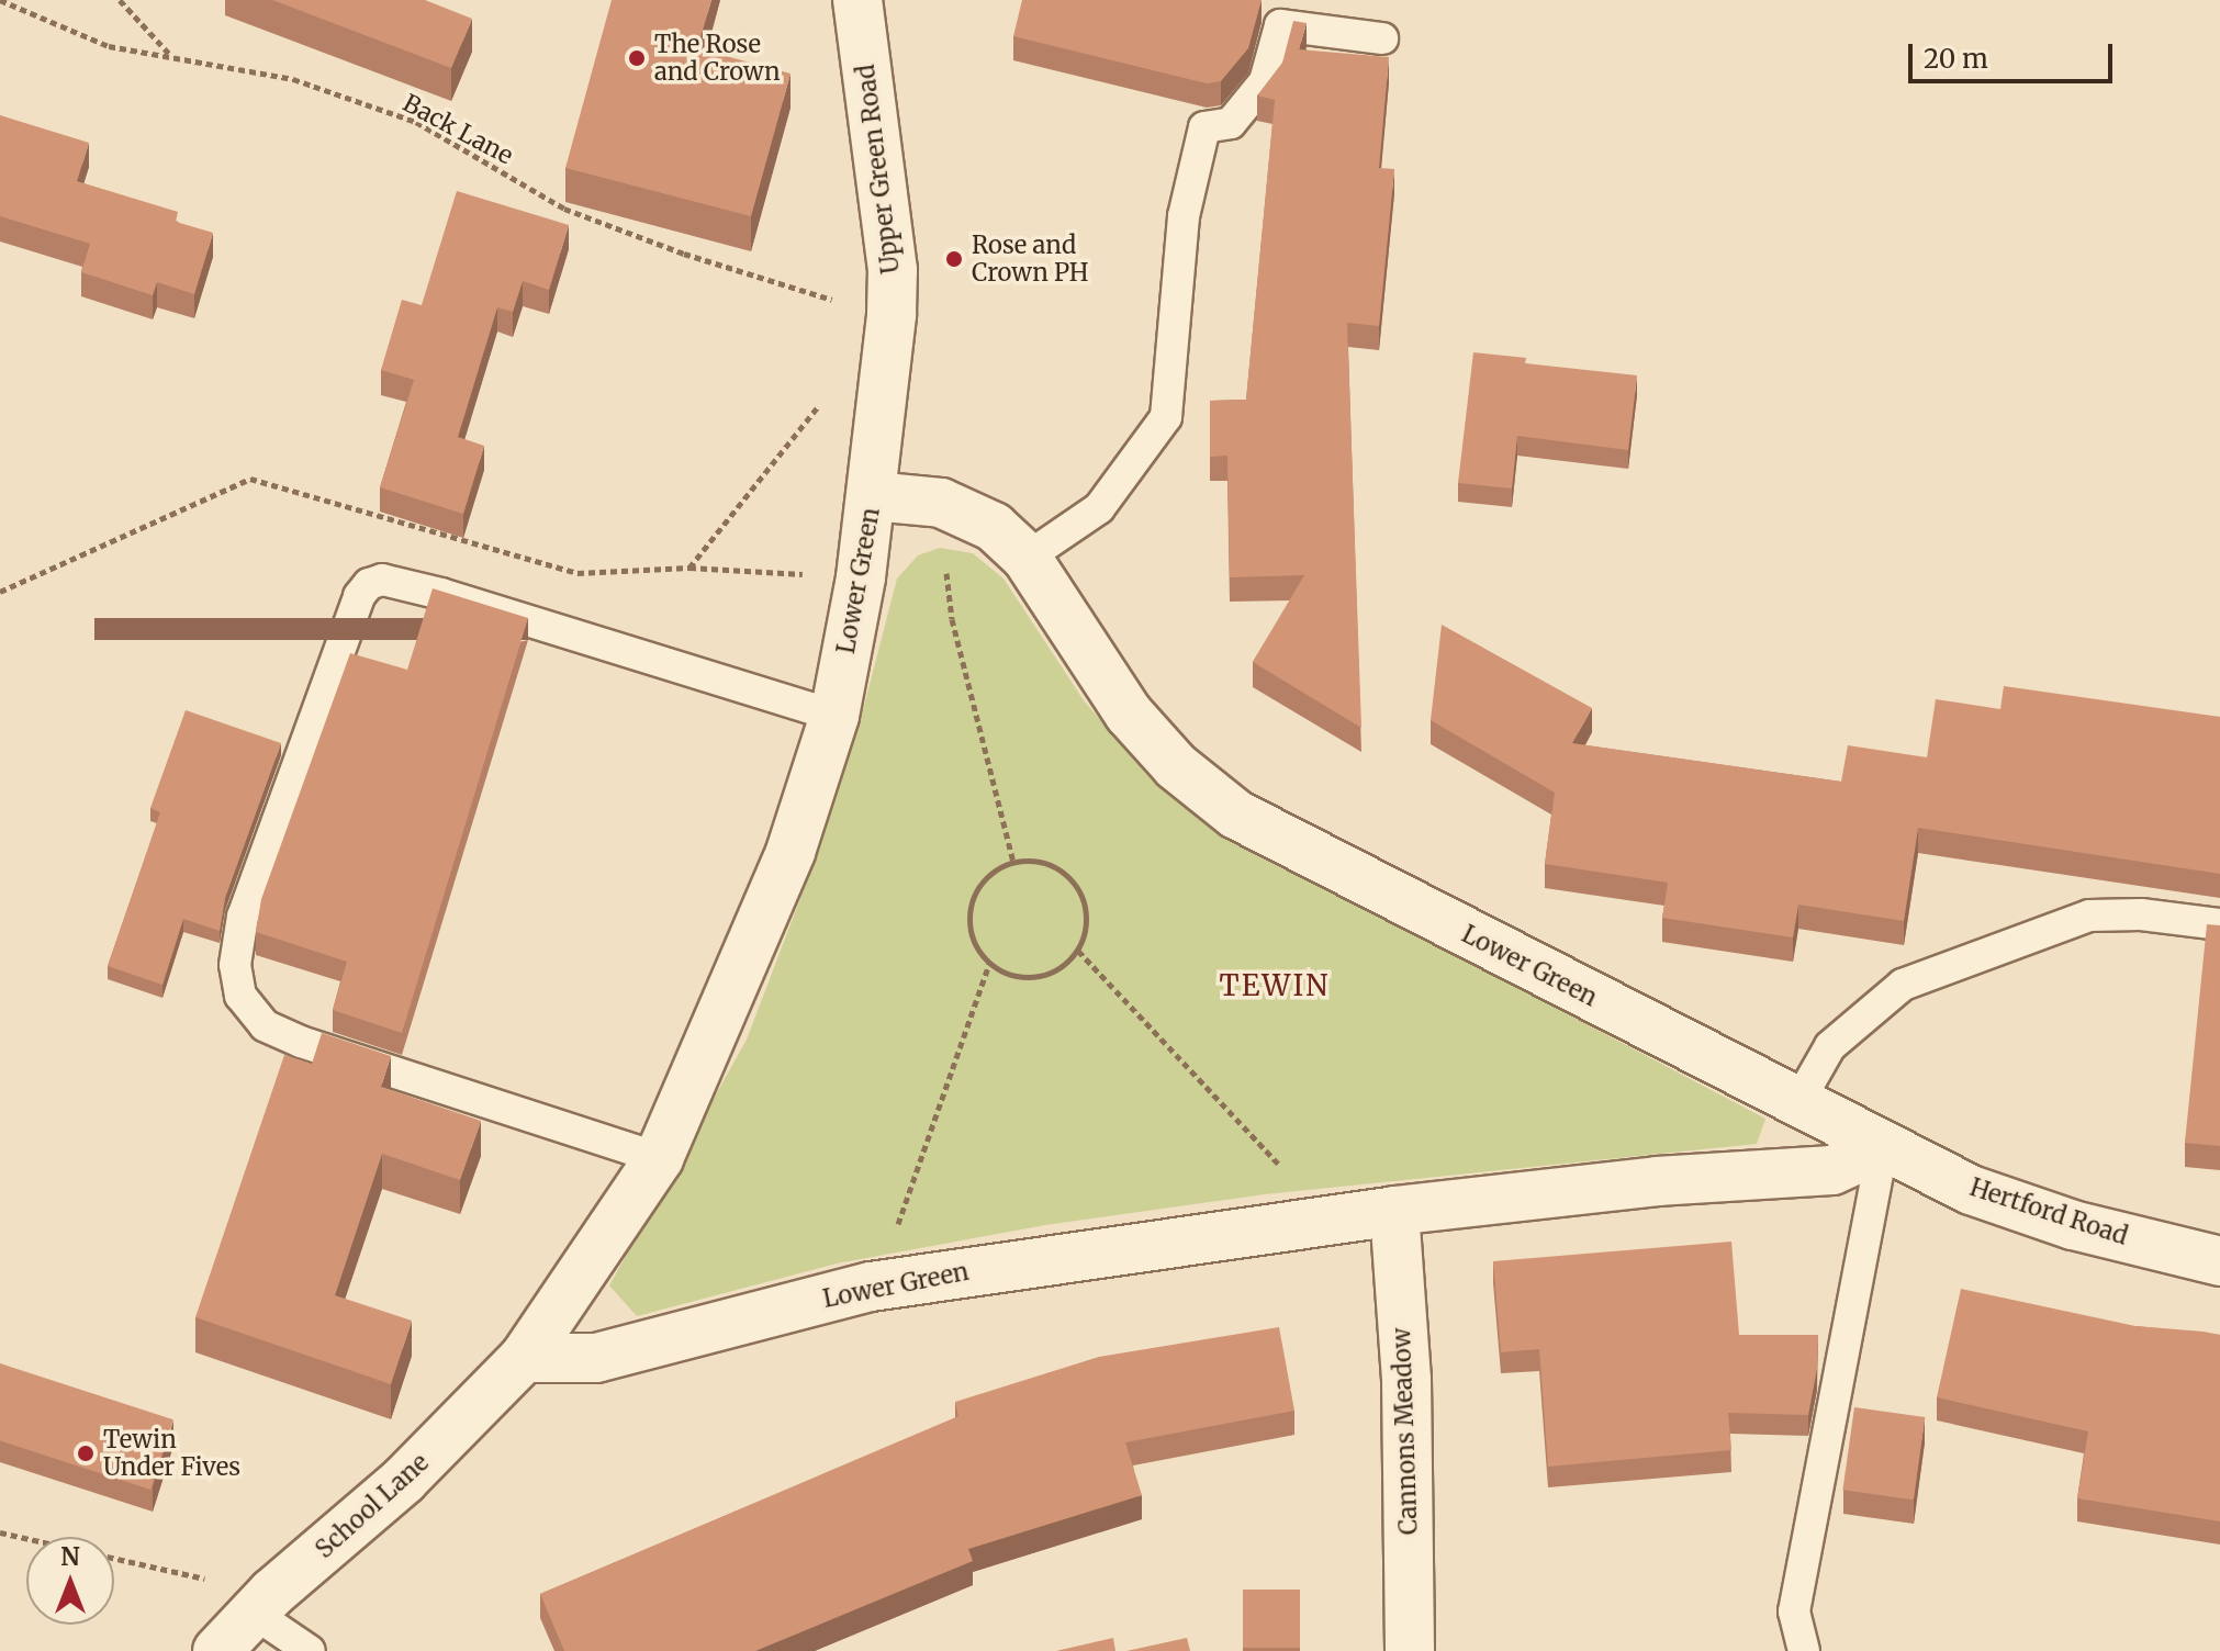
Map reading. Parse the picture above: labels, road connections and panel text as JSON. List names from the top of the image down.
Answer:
{
  "streets": {
    "street": [
      "Upper Green Road",
      "Lower Green",
      "Hertford Road",
      "Cannons Meadow",
      "School Lane"
    ],
    "path": ["Back Lane"]
  },
  "crossings": [
    ["Back Lane", "Upper Green Road"],
    ["Upper Green Road", "Lower Green"],
    ["Lower Green", "Hertford Road"],
    ["Lower Green", "Cannons Meadow"],
    ["Lower Green", "School Lane"]
  ],
  "districts": ["TEWIN"],
  "places": ["The Rose and Crown", "Rose and Crown PH", "Tewin Under Fives"],
  "scale_bar": "20 m",
  "north": "top"
}
